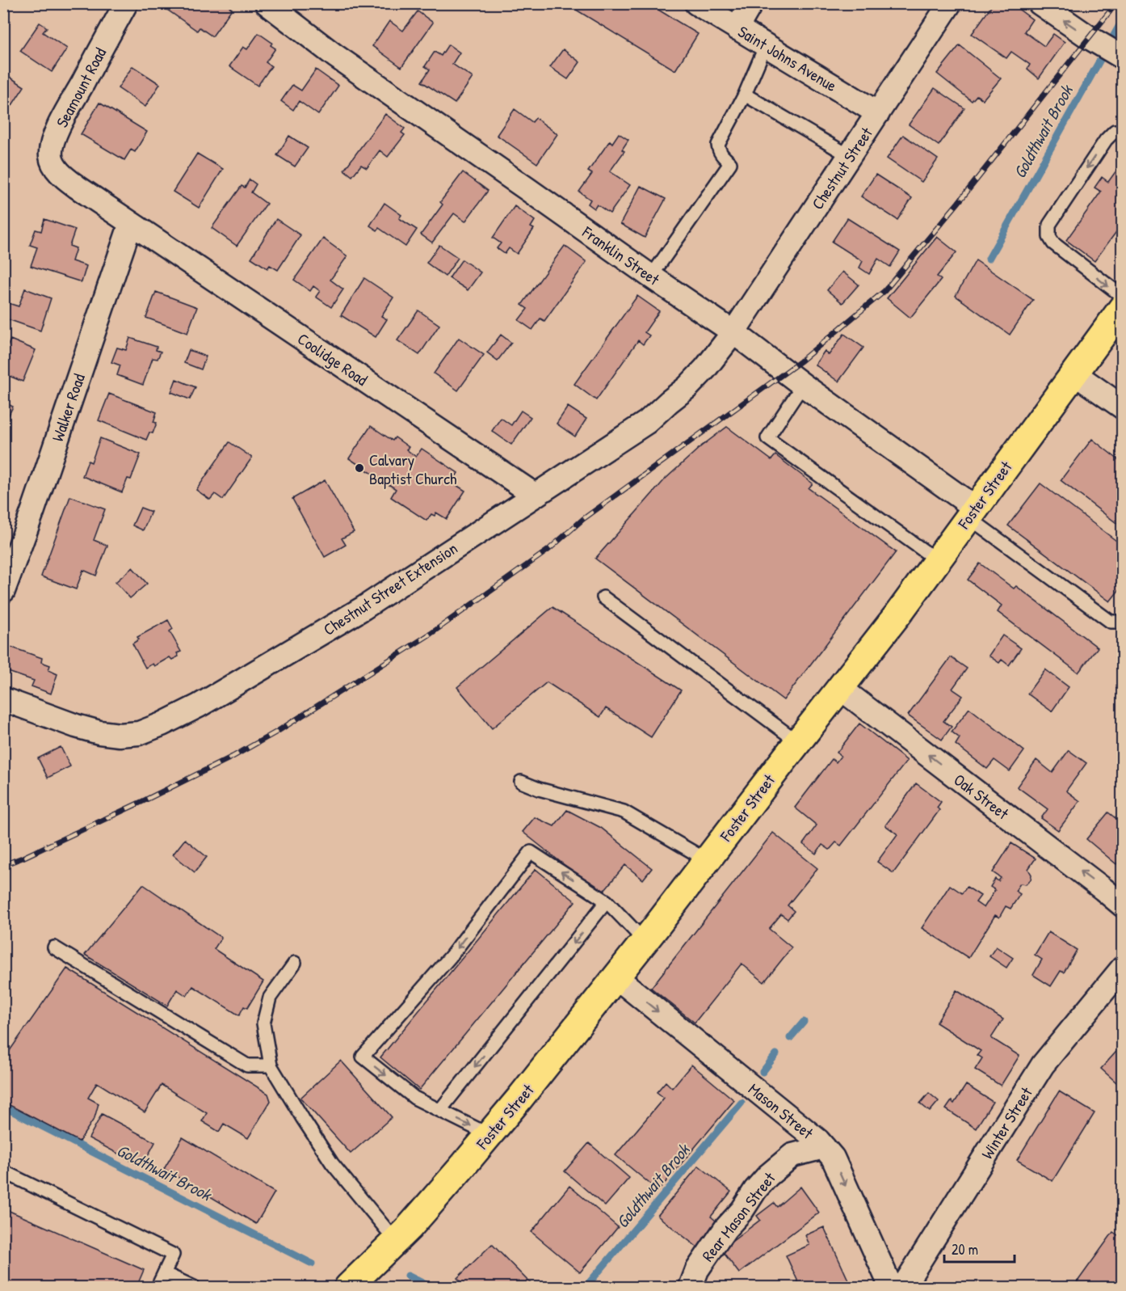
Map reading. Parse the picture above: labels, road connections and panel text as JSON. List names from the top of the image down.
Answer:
{
  "streets": {
    "main road": ["Foster Street"],
    "street": [
      "Saint Johns Avenue",
      "Seamount Road",
      "Chestnut Street",
      "Franklin Street",
      "Coolidge Road",
      "Walker Road",
      "Chestnut Street Extension",
      "Oak Street",
      "Mason Street",
      "Winter Street",
      "Rear Mason Street"
    ]
  },
  "crossings": [
    ["Saint Johns Avenue", "Chestnut Street"],
    ["Seamount Road", "Coolidge Road"],
    ["Seamount Road", "Walker Road"],
    ["Chestnut Street", "Franklin Street"],
    ["Chestnut Street", "Chestnut Street Extension"],
    ["Franklin Street", "Foster Street"],
    ["Franklin Street", "Chestnut Street Extension"],
    ["Coolidge Road", "Walker Road"],
    ["Coolidge Road", "Chestnut Street Extension"],
    ["Foster Street", "Oak Street"],
    ["Foster Street", "Mason Street"],
    ["Mason Street", "Rear Mason Street"]
  ],
  "one_way": ["Oak Street", "Mason Street"],
  "water": ["Goldthwait Brook"],
  "places": ["Calvary Baptist Church"],
  "scale_bar": "20 m"
}
